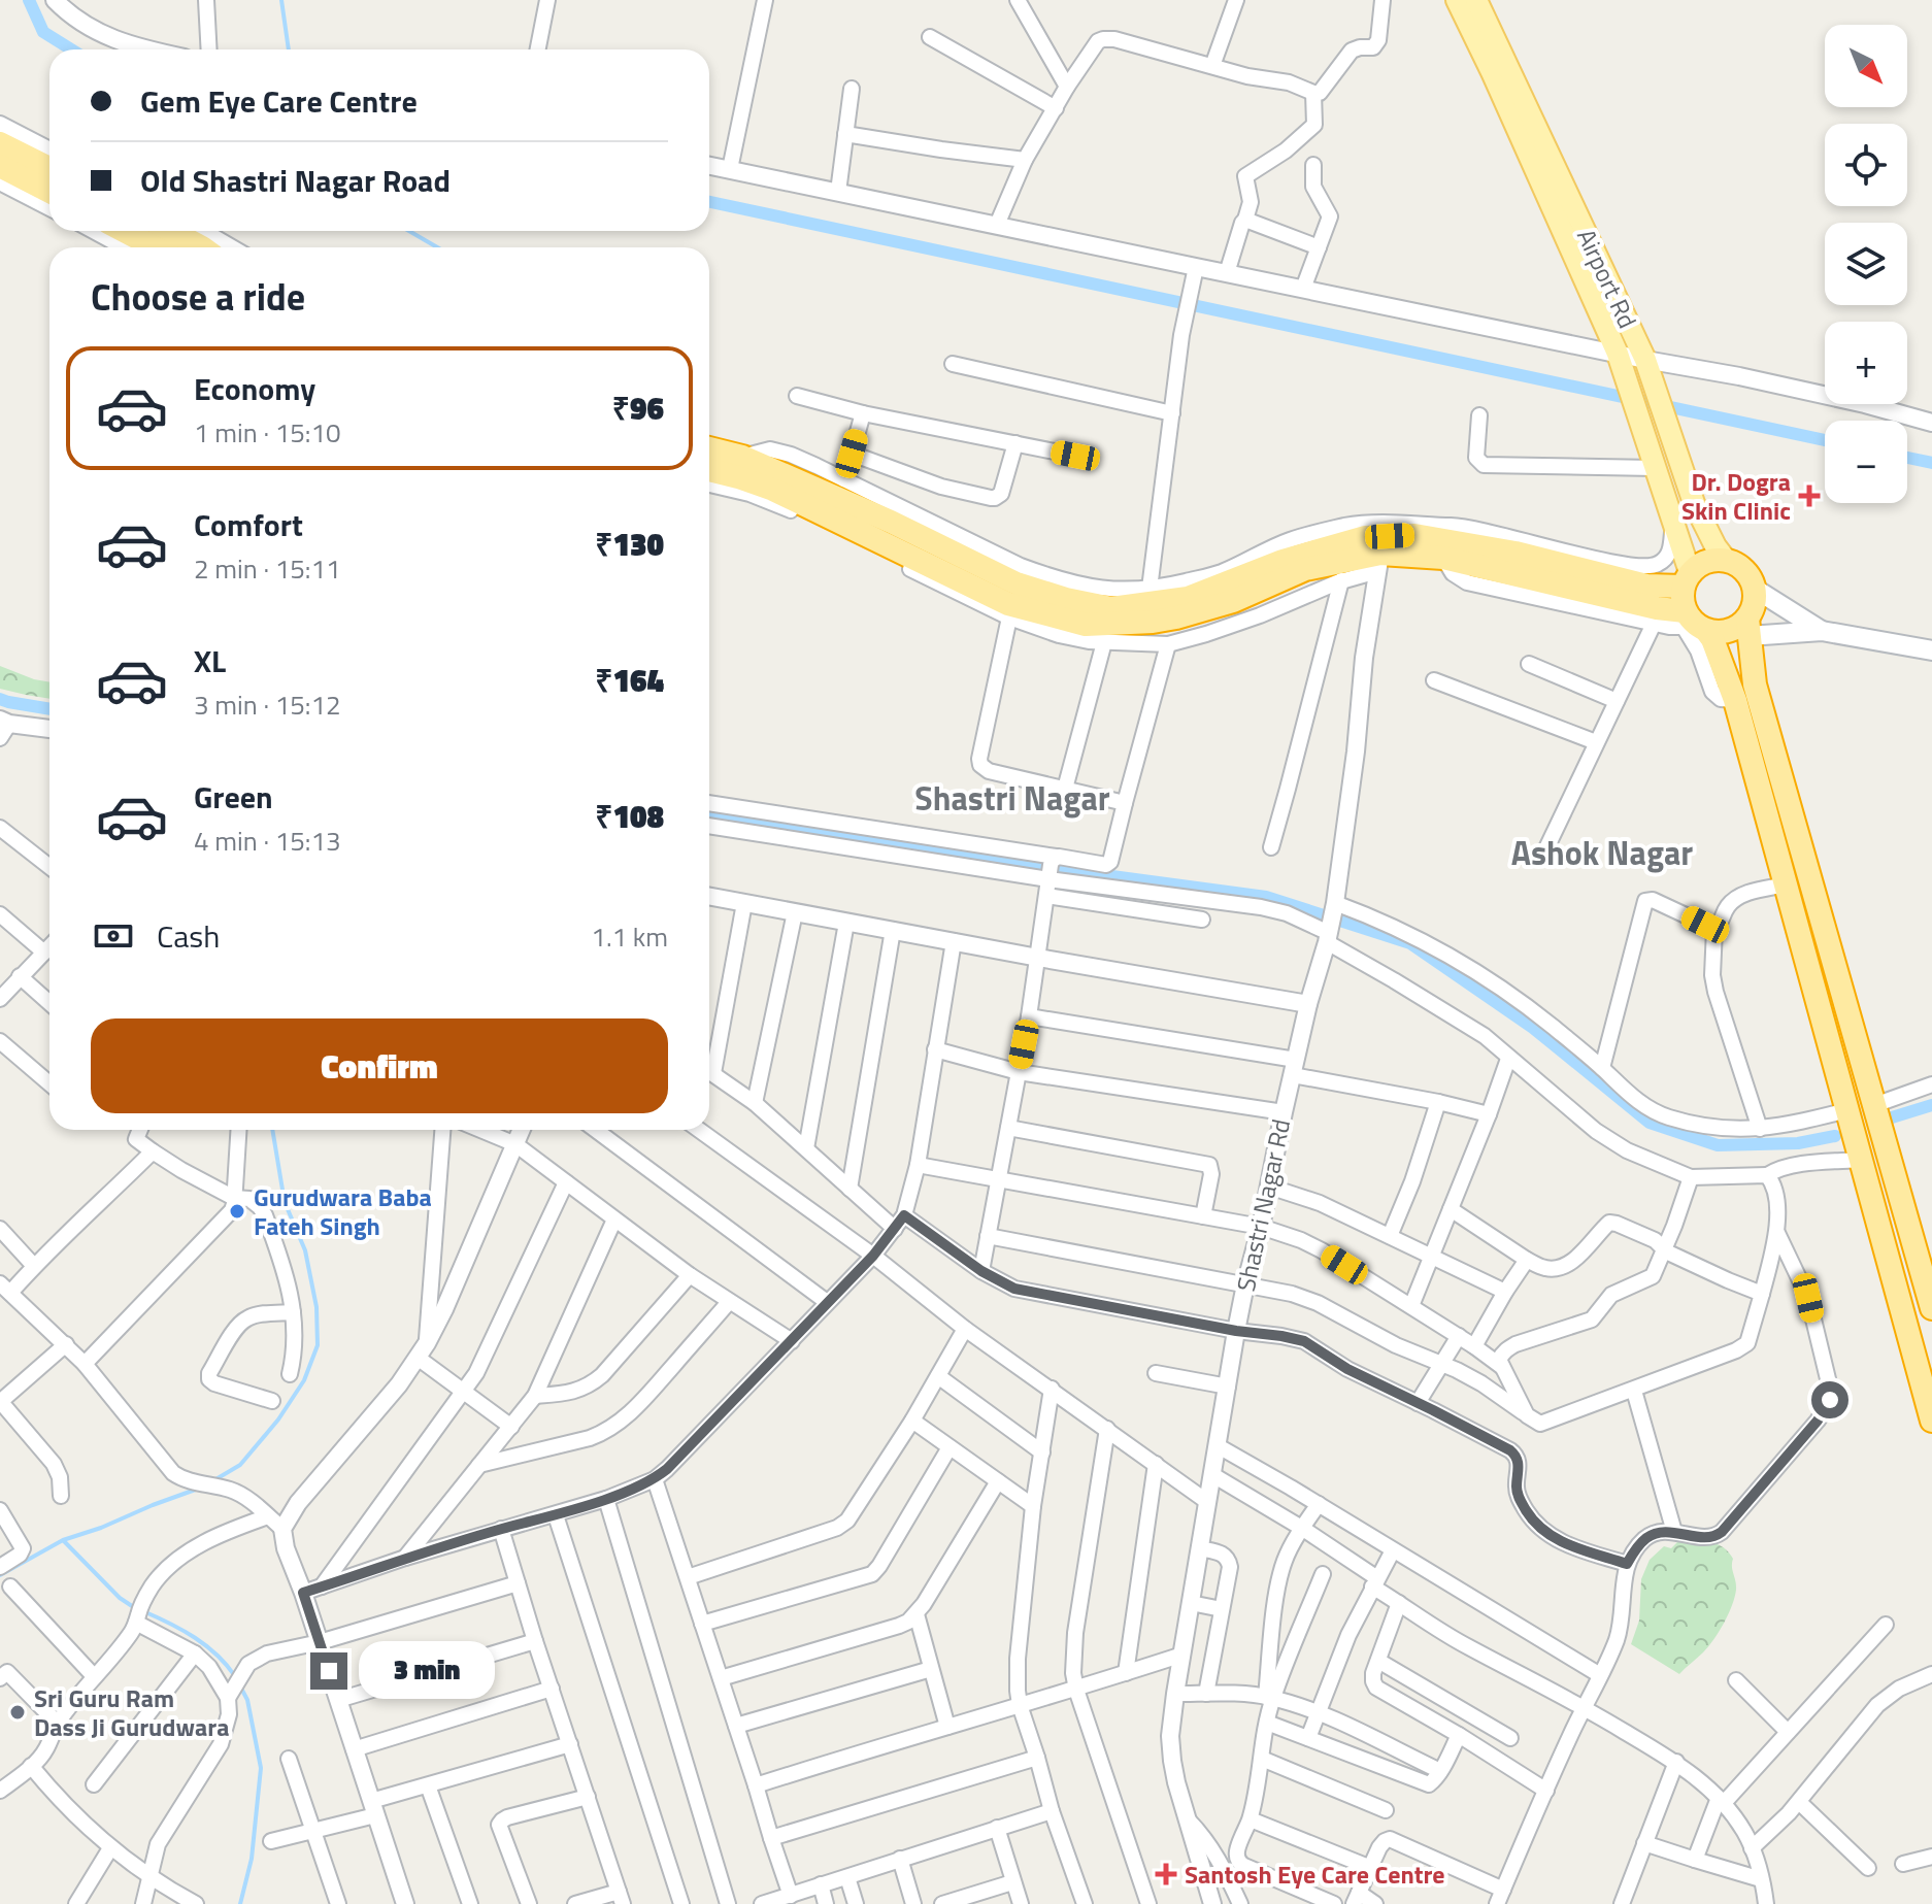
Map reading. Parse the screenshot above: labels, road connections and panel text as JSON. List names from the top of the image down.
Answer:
{
  "streets": {
    "main road": ["Airport Rd"],
    "street": ["Shastri Nagar Rd"]
  },
  "districts": ["Shastri Nagar", "Ashok Nagar"],
  "places": {
    "health": ["Dr. Dogra Skin Clinic", "Santosh Eye Care Centre"],
    "other": ["Gurudwara Baba Fateh Singh", "Sri Guru Ram Dass Ji Gurudwara"]
  },
  "north": "bottom right",
  "page": {
    "map_buttons": ["+", "−"],
    "banner": ["Gem Eye Care Centre", "Old Shastri Nagar Road"],
    "heading": "Choose a ride",
    "list": [
      {
        "name": "Economy",
        "note": "1 min · 15:10",
        "value": "₹96"
      },
      {
        "name": "Comfort",
        "note": "2 min · 15:11",
        "value": "₹130"
      },
      {
        "name": "XL",
        "note": "3 min · 15:12",
        "value": "₹164"
      },
      {
        "name": "Green",
        "note": "4 min · 15:13",
        "value": "₹108"
      }
    ],
    "pay": ["Cash", "1.1 km"],
    "buttons": "Confirm",
    "bubble": "3 min"
  }
}
